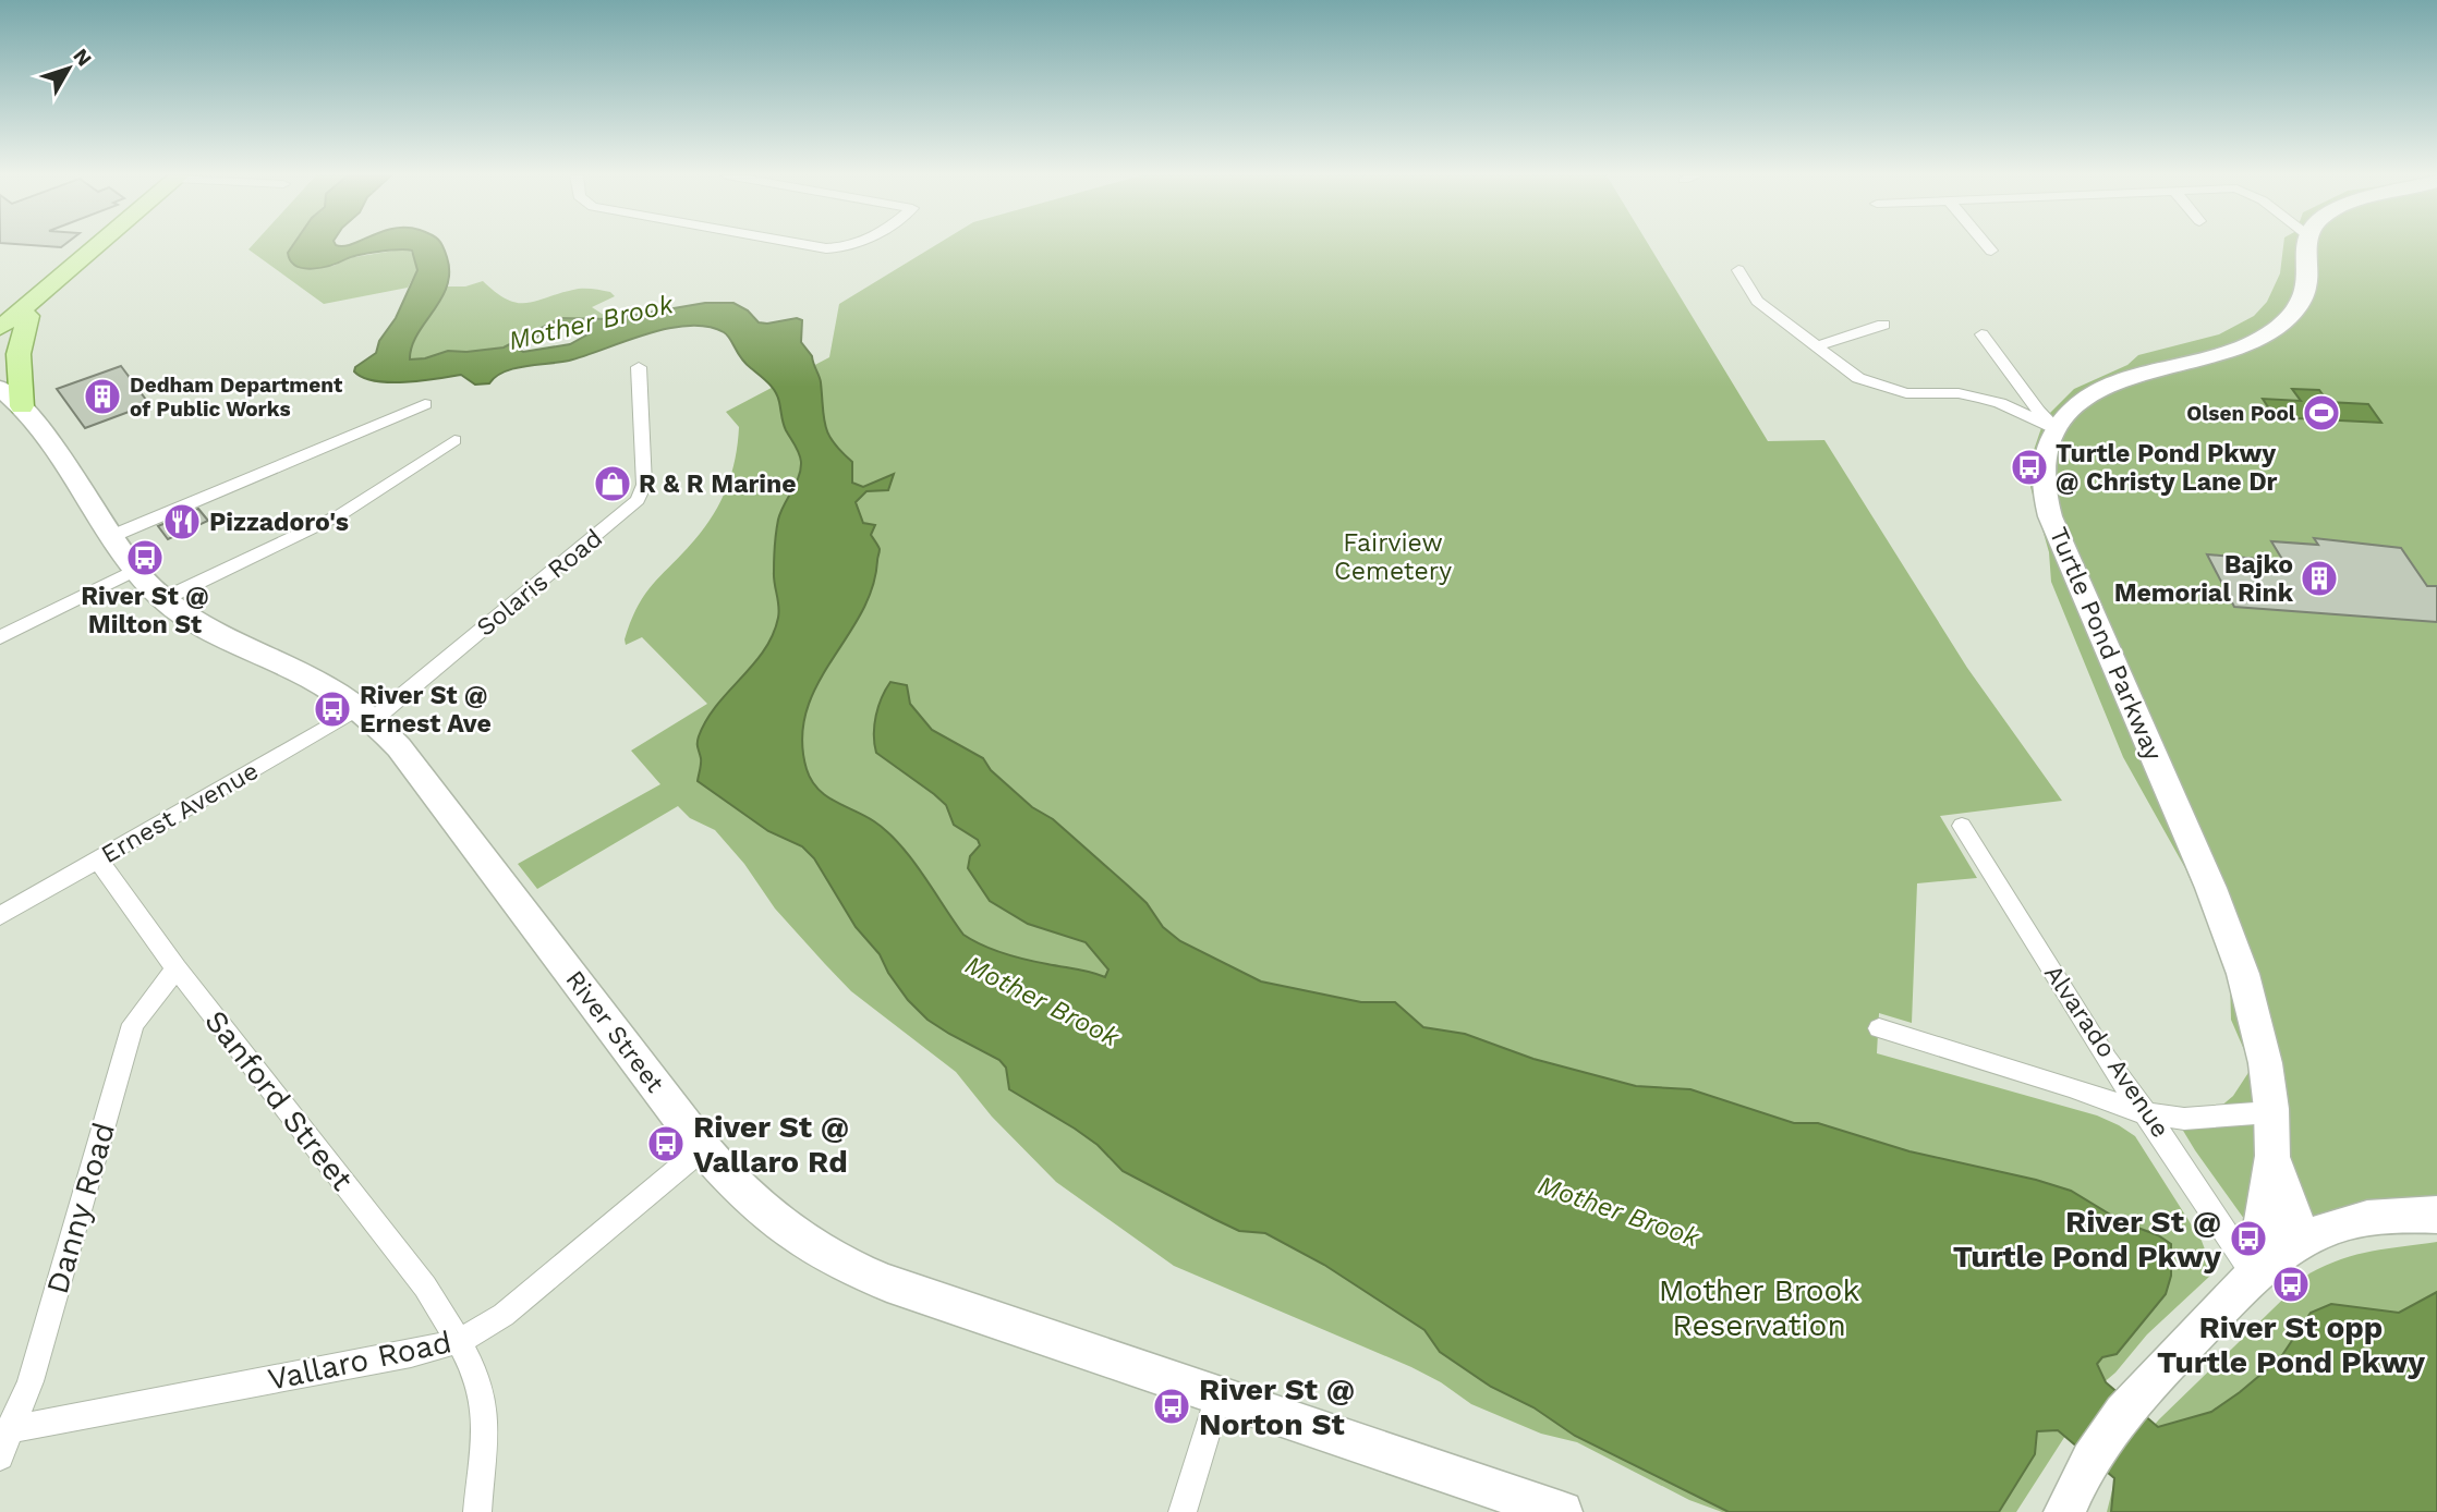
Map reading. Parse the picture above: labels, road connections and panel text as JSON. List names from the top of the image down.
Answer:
{
  "streets": {
    "main road": ["Turtle Pond Parkway", "River Street"],
    "street": [
      "Solaris Road",
      "Ernest Avenue",
      "Alvarado Avenue",
      "Sanford Street",
      "Danny Road",
      "Vallaro Road"
    ]
  },
  "crossings": [
    ["Solaris Road", "Ernest Avenue"],
    ["Solaris Road", "River Street"],
    ["Turtle Pond Parkway", "Alvarado Avenue"],
    ["Ernest Avenue", "River Street"],
    ["Ernest Avenue", "Sanford Street"],
    ["River Street", "Vallaro Road"],
    ["Sanford Street", "Danny Road"],
    ["Sanford Street", "Vallaro Road"],
    ["Danny Road", "Vallaro Road"]
  ],
  "water": ["Mother Brook"],
  "parks": ["Fairview Cemetery", "Mother Brook Reservation"],
  "places": {
    "building": ["Dedham Department of Public Works", "Bajko Memorial Rink"],
    "sports": ["Olsen Pool"],
    "bus stop": [
      "Turtle Pond Pkwy @ Christy Lane Dr",
      "River St @ Milton St",
      "River St @ Ernest Ave",
      "River St @ Vallaro Rd",
      "River St @ Turtle Pond Pkwy",
      "River St opp Turtle Pond Pkwy",
      "River St @ Norton St"
    ],
    "shop": ["R & R Marine"],
    "restaurant": ["Pizzadoro's"]
  },
  "north": "top right"
}
